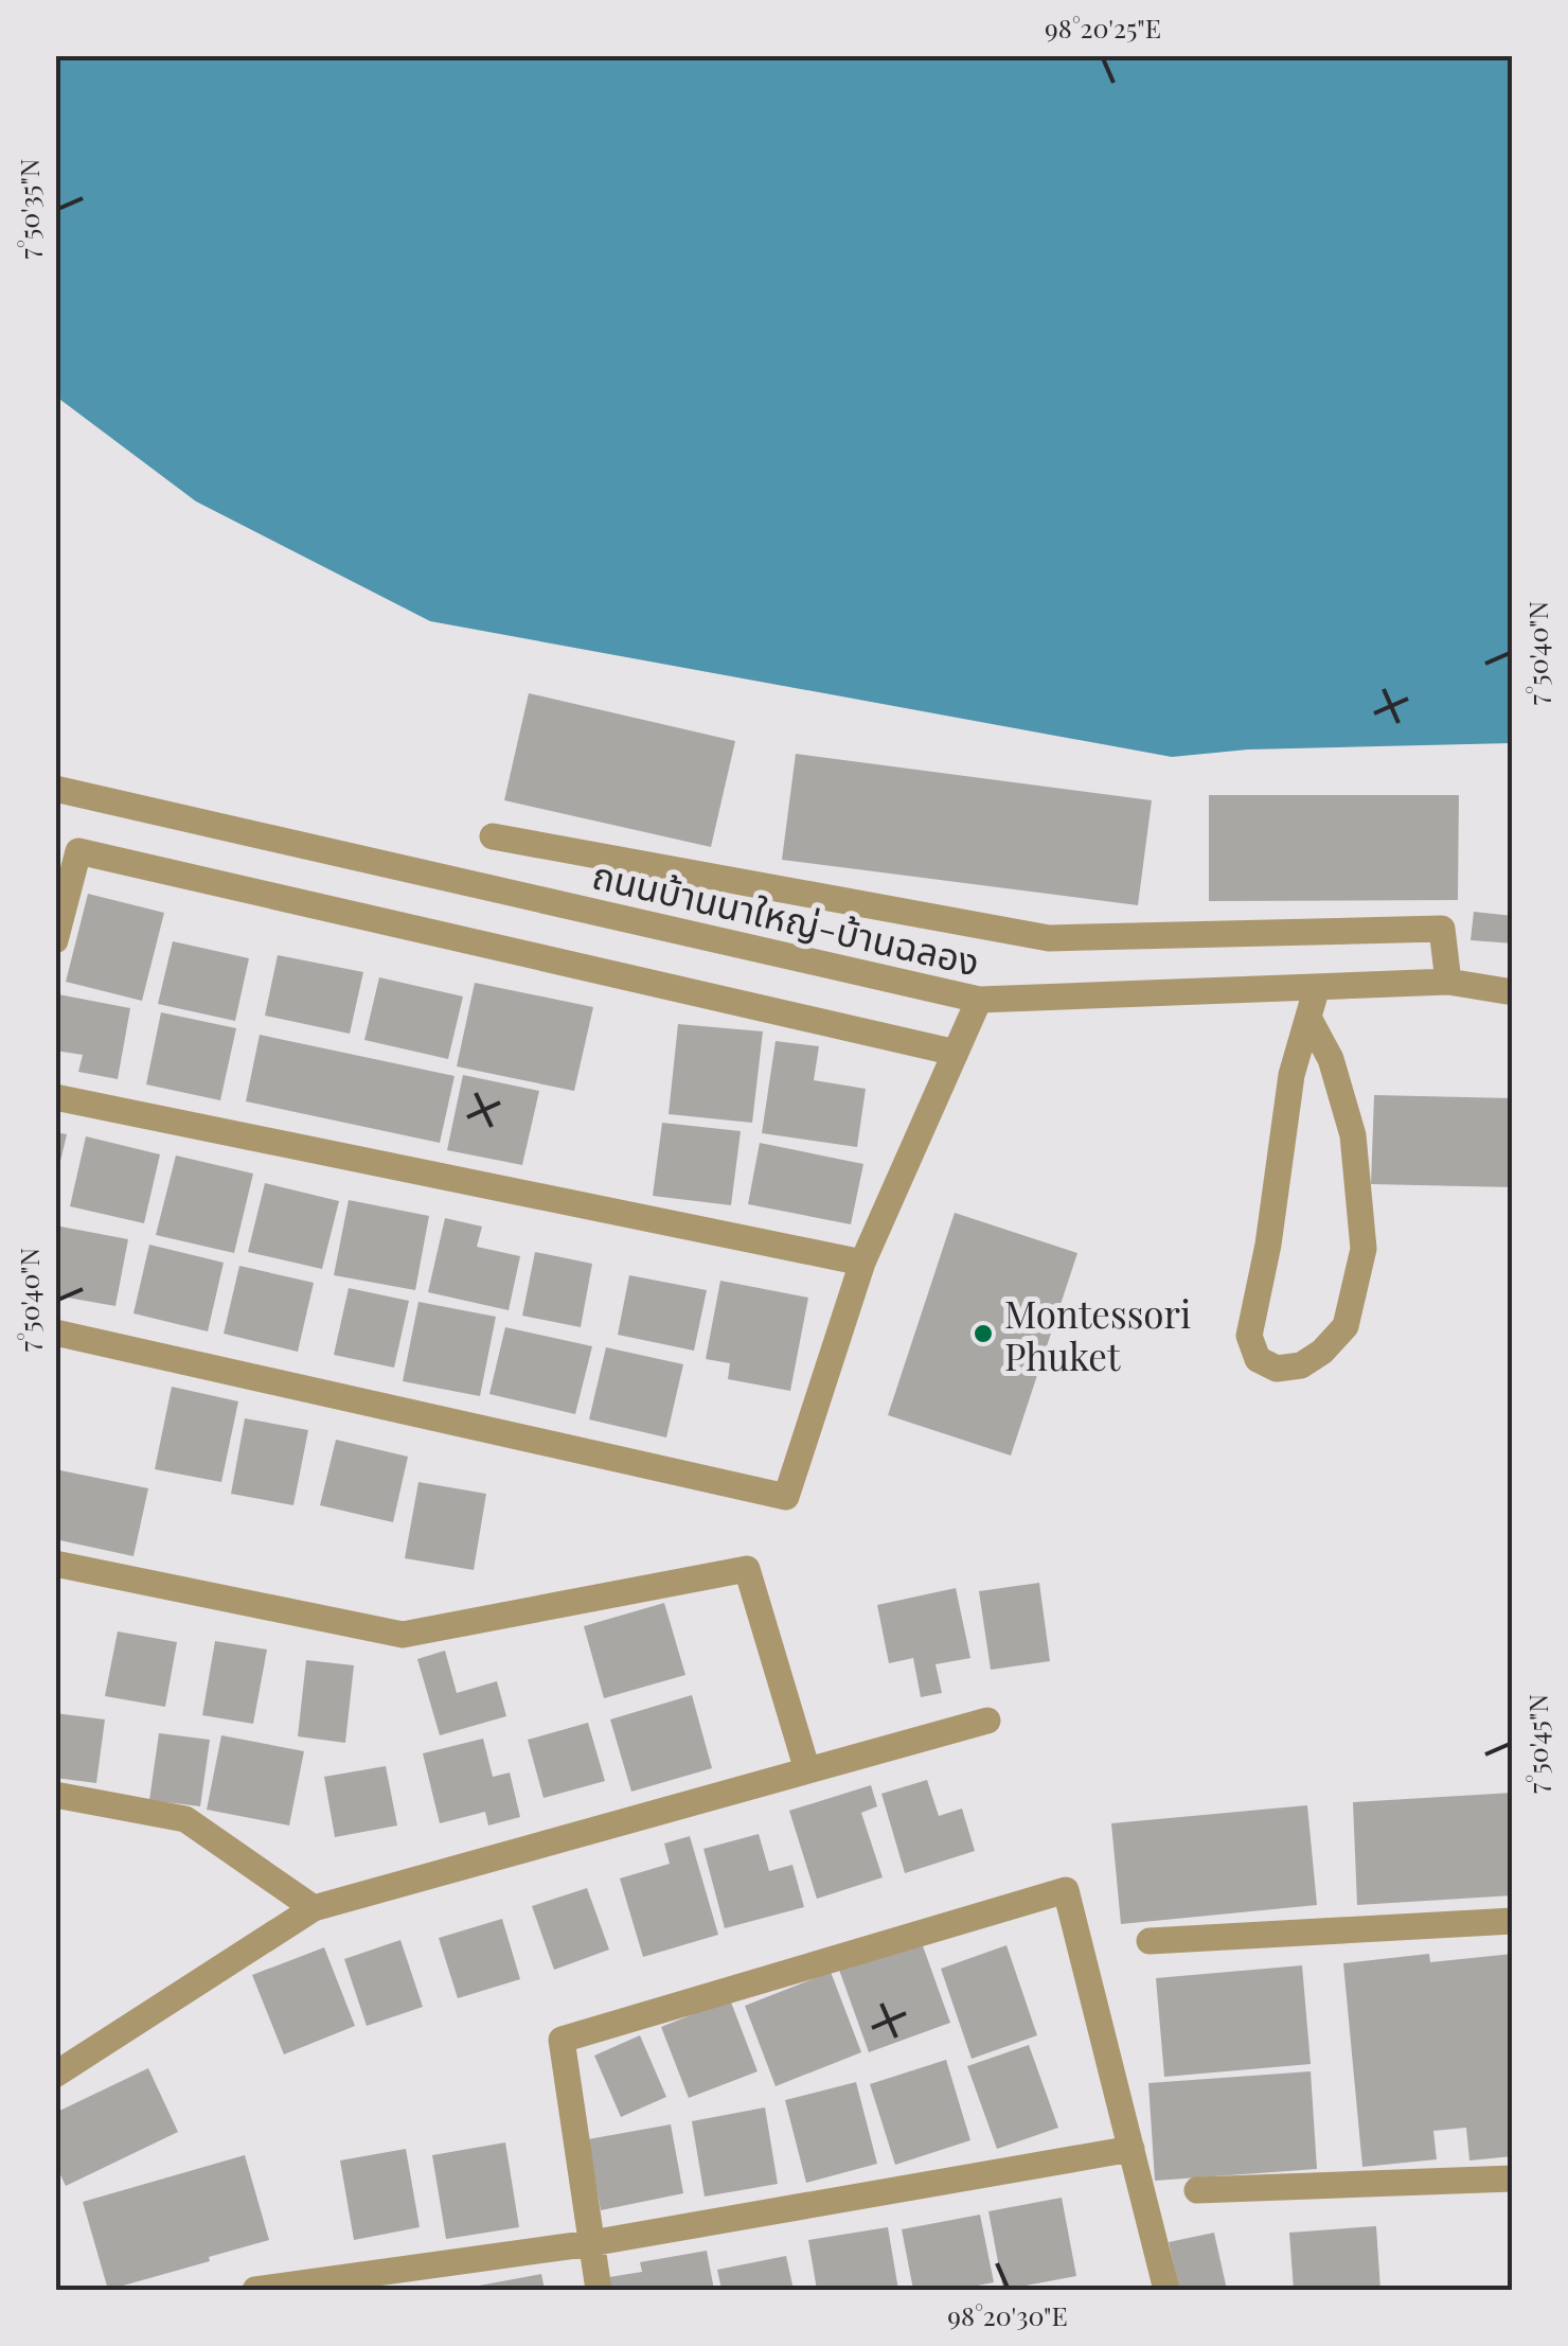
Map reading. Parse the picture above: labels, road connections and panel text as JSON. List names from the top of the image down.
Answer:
{
  "streets": {
    "street": ["ถนนบ้านนาใหญ่-บ้านฉลอง"]
  },
  "places": ["Montessori Phuket"],
  "coordinates": [
    "98°20'25\"E",
    "7°50'35\"N",
    "7°50'40\"N",
    "7°50'45\"N",
    "98°20'30\"E"
  ]
}
